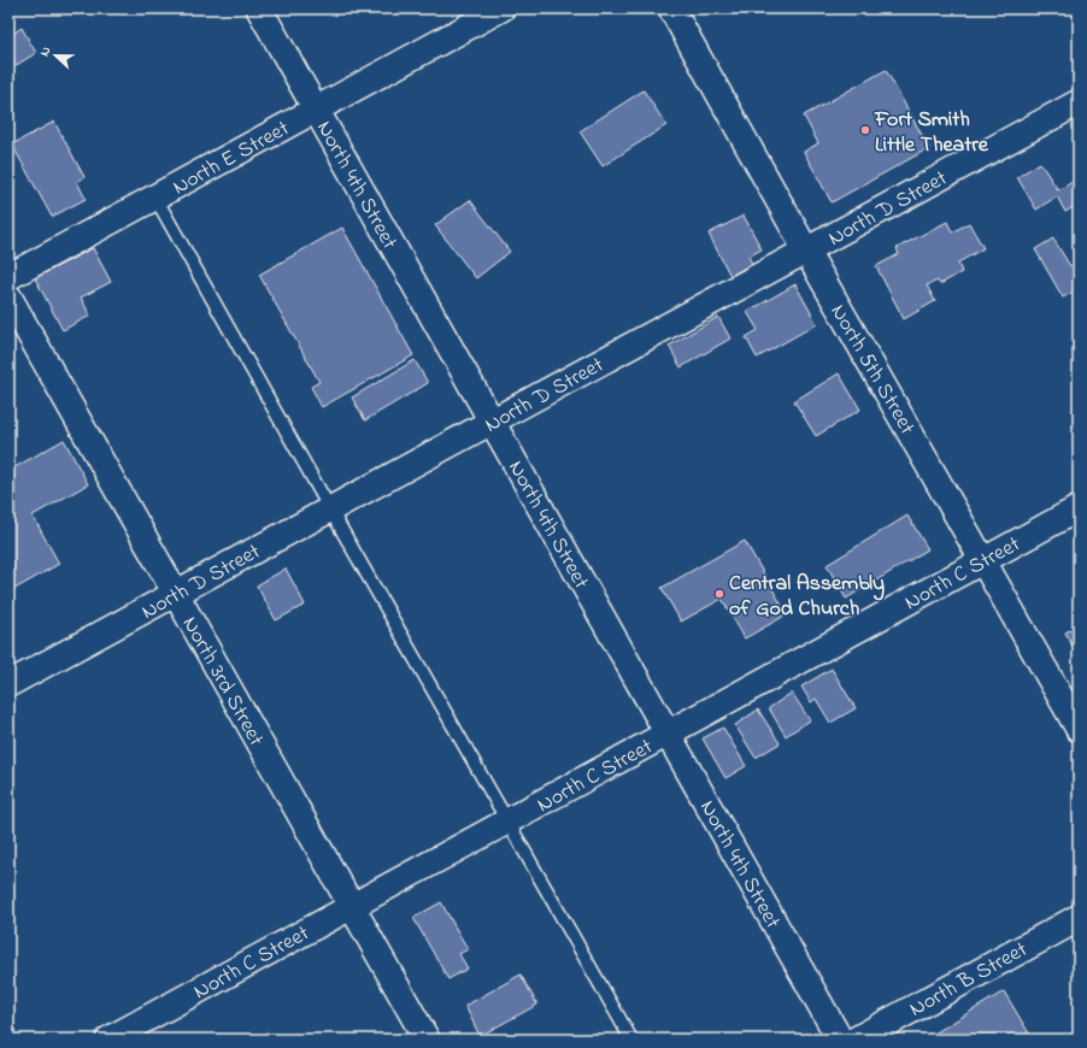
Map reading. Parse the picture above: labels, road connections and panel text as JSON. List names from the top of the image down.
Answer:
{
  "streets": {
    "street": [
      "North E Street",
      "North 4th Street",
      "North D Street",
      "North 5th Street",
      "North C Street",
      "North 3rd Street",
      "North B Street"
    ]
  },
  "crossings": [
    ["North E Street", "North 4th Street"],
    ["North 4th Street", "North D Street"],
    ["North 4th Street", "North C Street"],
    ["North D Street", "North 5th Street"],
    ["North D Street", "North 3rd Street"],
    ["North 5th Street", "North C Street"],
    ["North C Street", "North 3rd Street"]
  ],
  "places": ["Fort Smith Little Theatre", "Central Assembly of God Church"],
  "north": "left"
}
